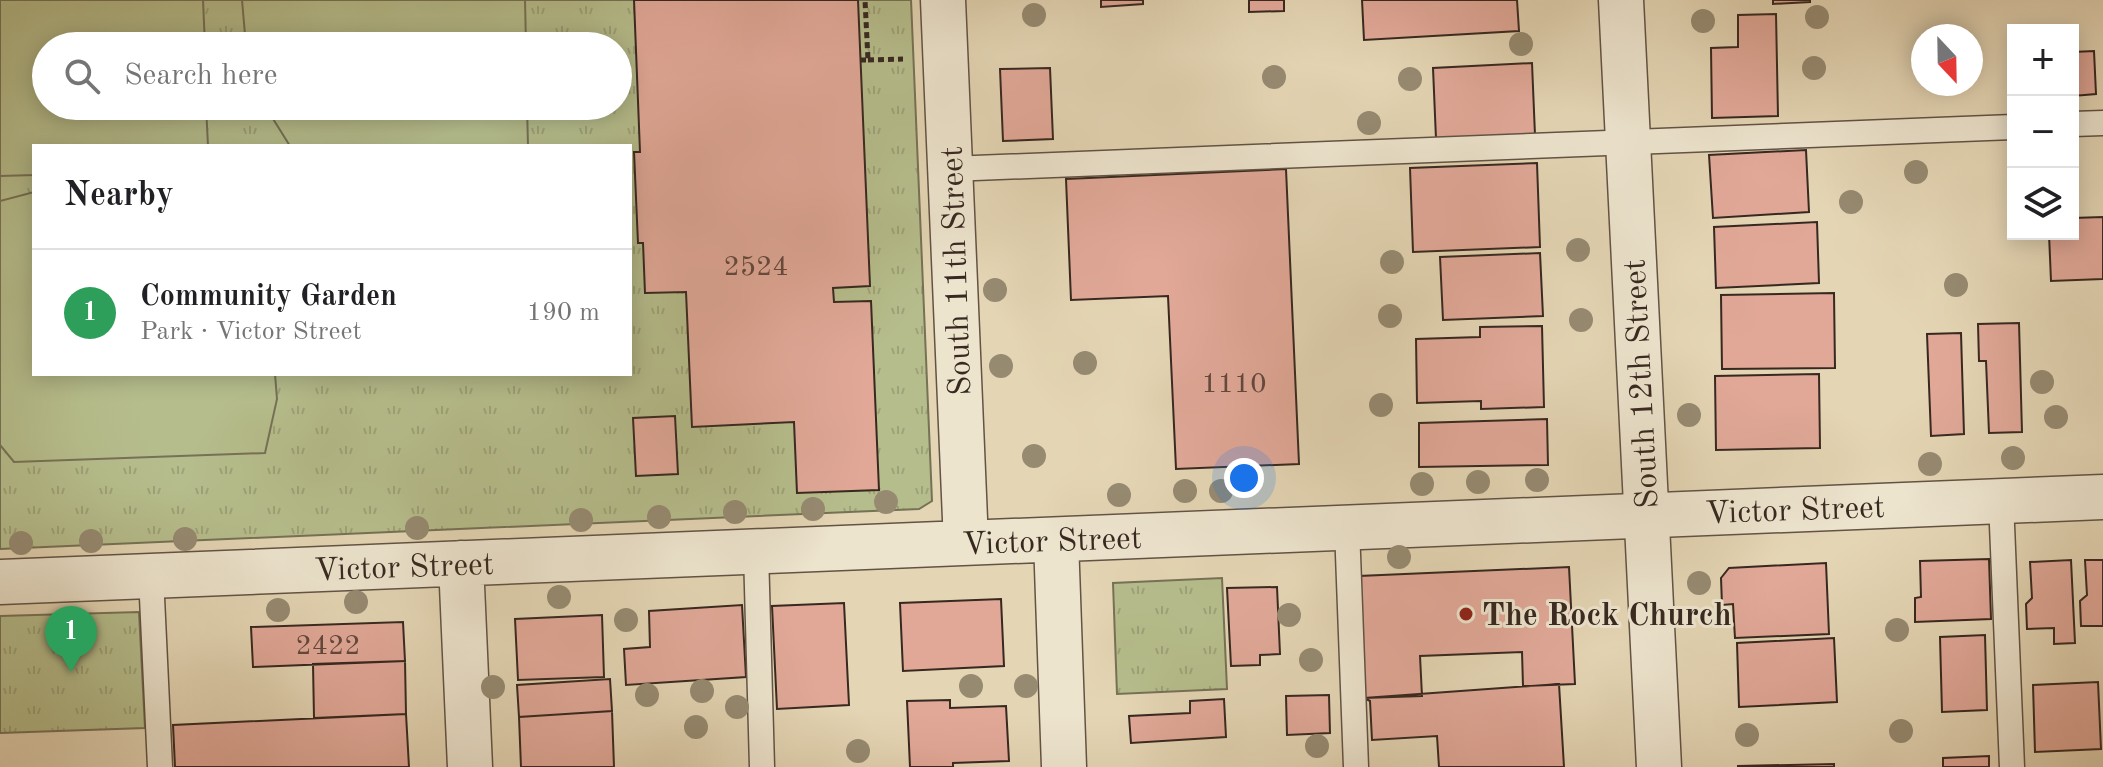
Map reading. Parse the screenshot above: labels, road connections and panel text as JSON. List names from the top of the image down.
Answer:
{
  "streets": {
    "street": ["South 11th Street", "South 12th Street", "Victor Street"]
  },
  "crossings": [
    ["South 11th Street", "Victor Street"],
    ["South 12th Street", "Victor Street"]
  ],
  "places": ["The Rock Church"],
  "house_numbers": ["2524", "1110", "2422"],
  "north": "bottom",
  "page": {
    "map_buttons": ["+", "−"],
    "search": "Search here",
    "heading": "Nearby",
    "list": [
      {
        "mark": "1",
        "name": "Community Garden",
        "note": "Park · Victor Street",
        "value": "190 m"
      }
    ],
    "pins": "1"
  }
}
